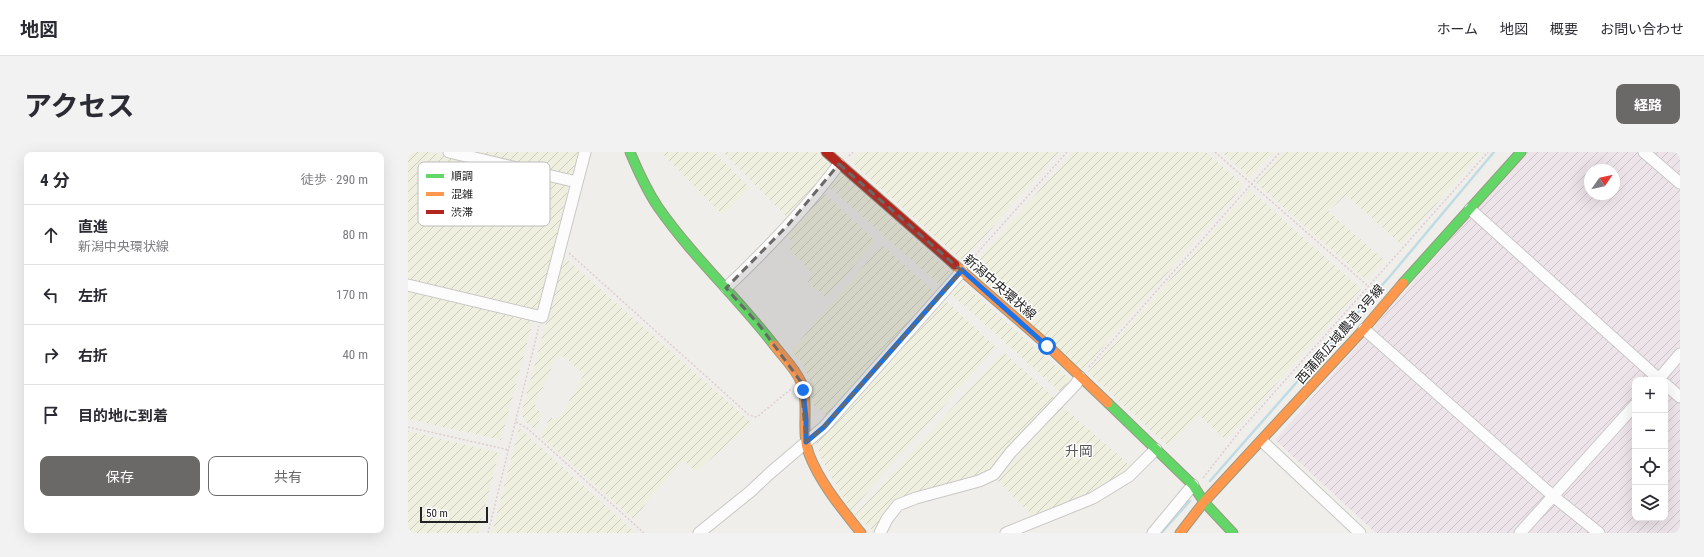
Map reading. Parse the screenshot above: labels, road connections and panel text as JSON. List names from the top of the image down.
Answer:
{
  "streets": {
    "street": ["新潟中央環状線", "西蒲原広域農道 3号線"]
  },
  "crossings": [
    ["新潟中央環状線", "西蒲原広域農道 3号線"]
  ],
  "districts": ["升岡"],
  "legend": ["順調", "混雑", "渋滞"],
  "scale_bar": "50 m",
  "north": "top right",
  "page": {
    "header": "地図",
    "nav": [
      "ホーム",
      "地図",
      "概要",
      "お問い合わせ"
    ],
    "title": "アクセス",
    "buttons": [
      "経路",
      ["保存", "共有"]
    ],
    "heading": ["4 分", "徒歩 · 290 m"],
    "list": [
      ["直進", "新潟中央環状線", "80 m"],
      ["左折", "170 m"],
      ["右折", "40 m"],
      "目的地に到着"
    ],
    "map_buttons": ["+", "−"],
    "scale": "50 m"
  }
}
